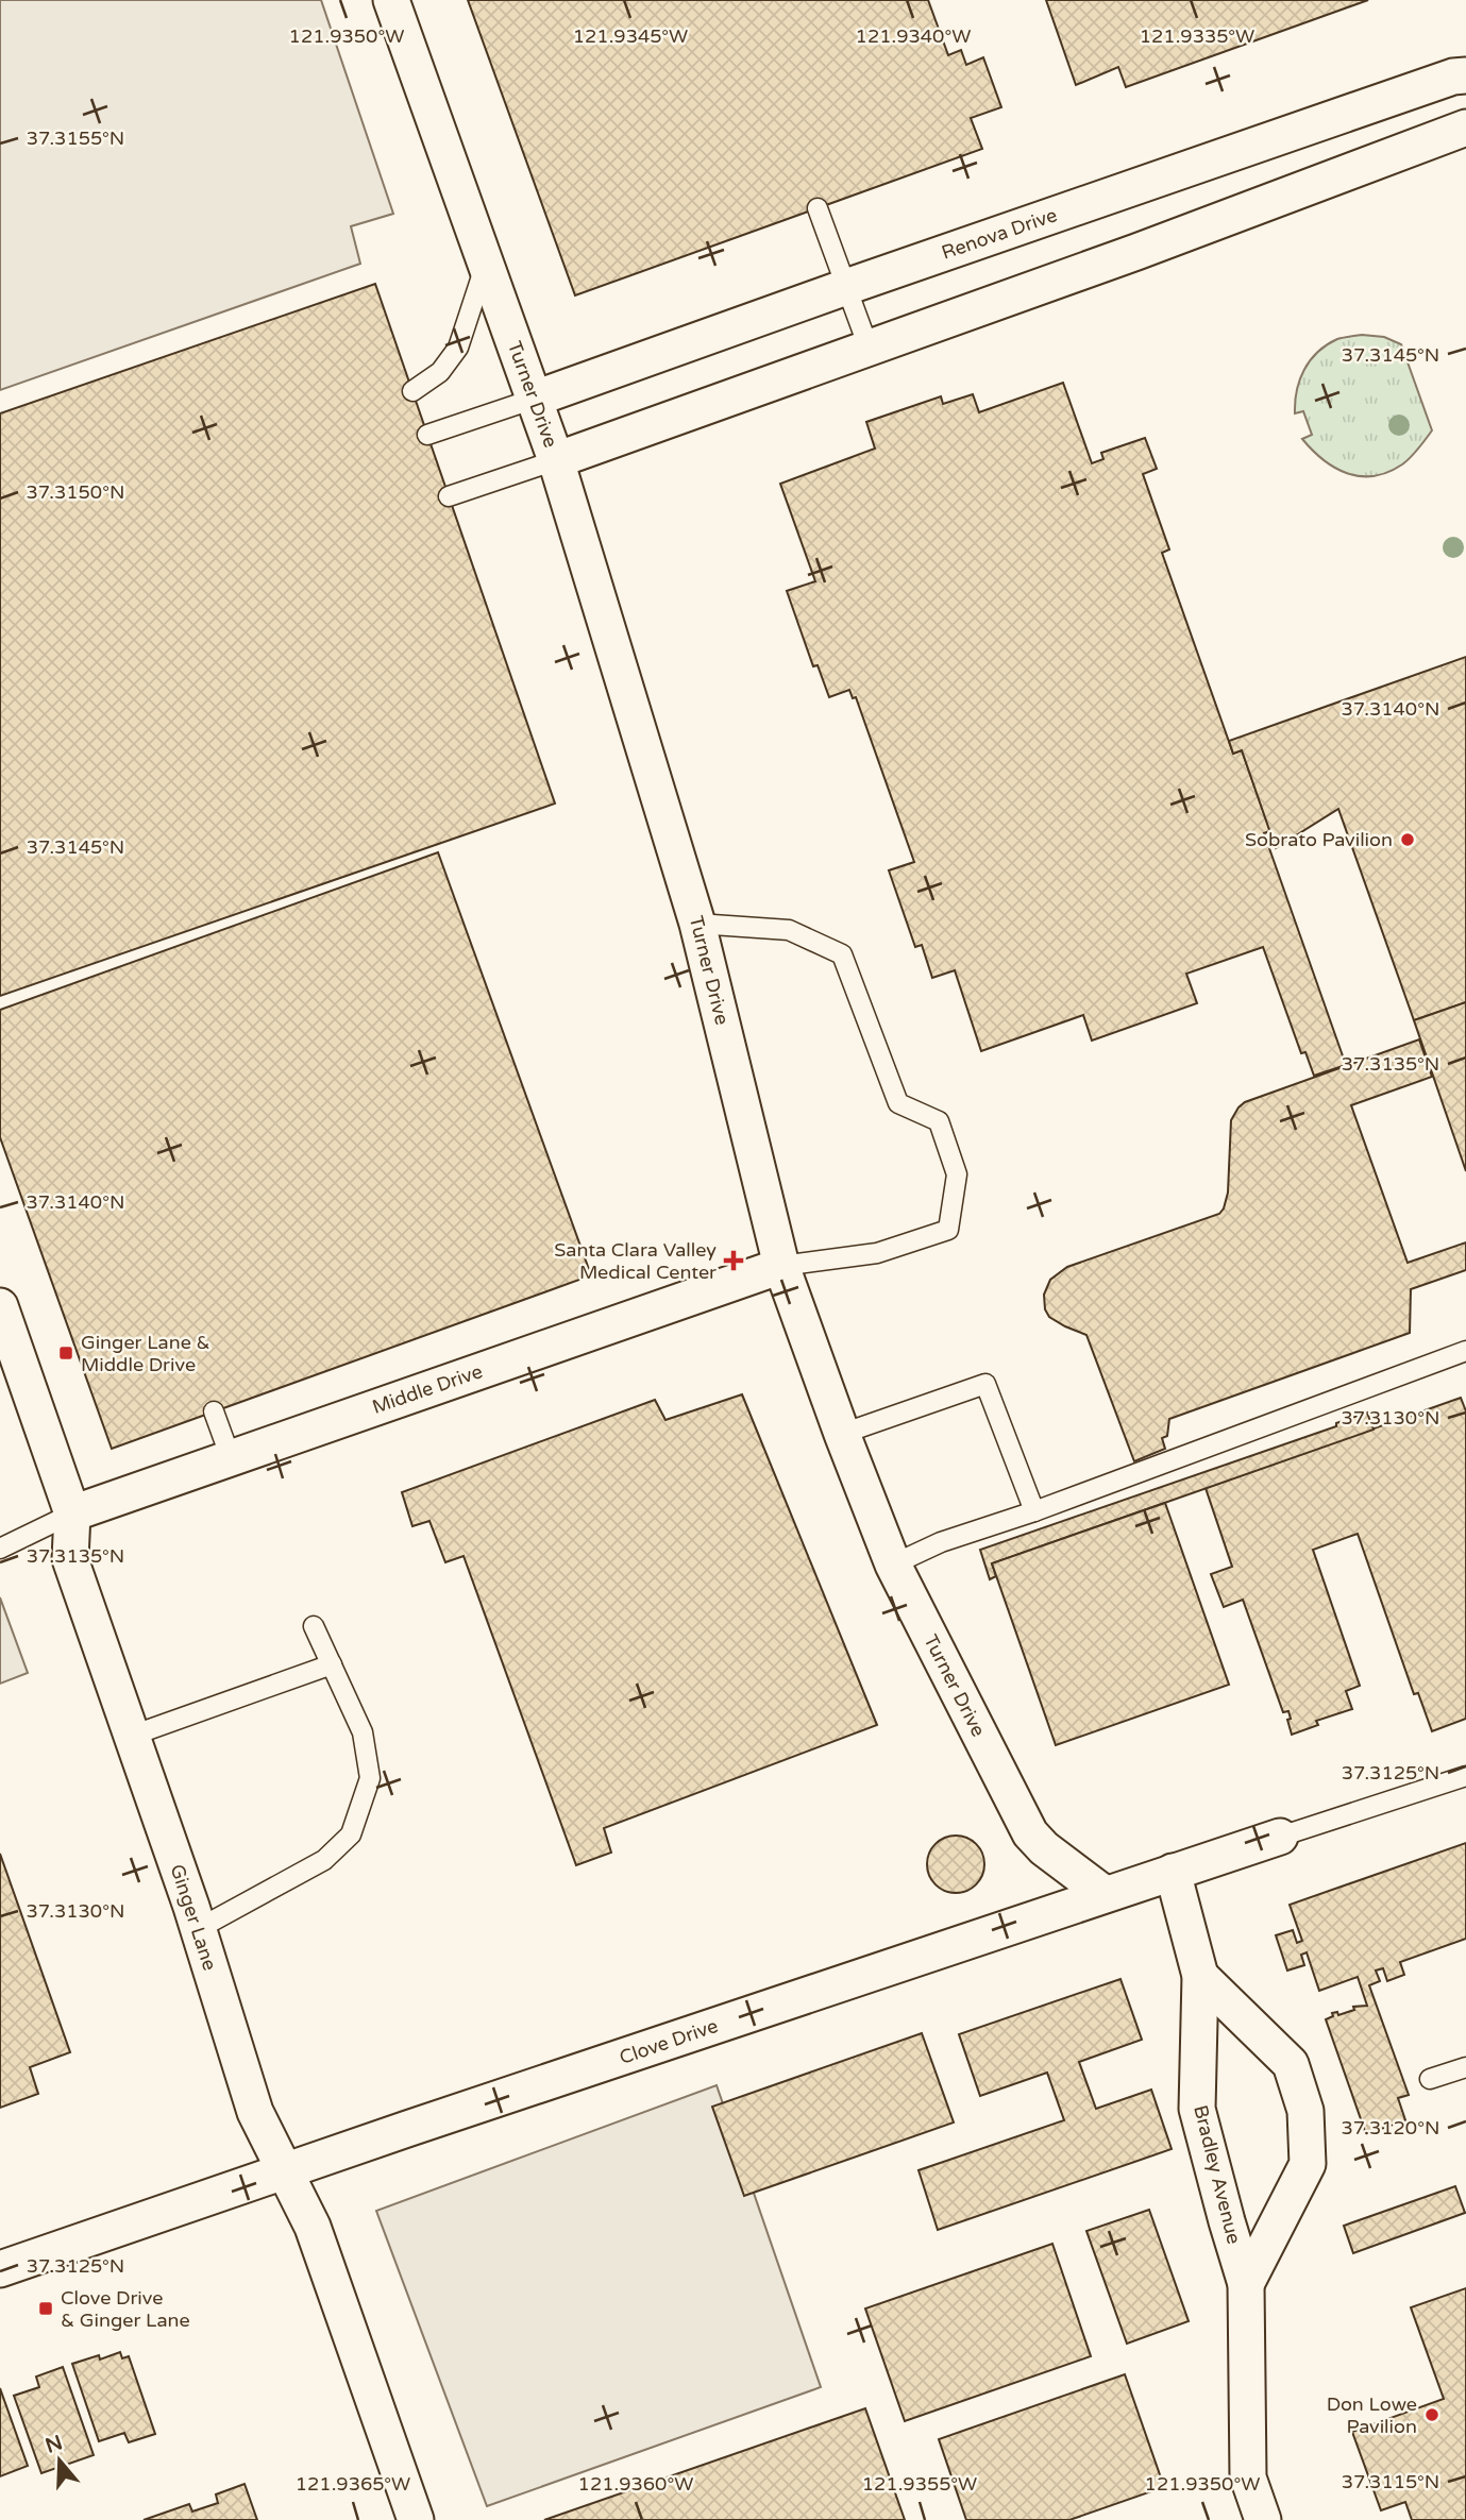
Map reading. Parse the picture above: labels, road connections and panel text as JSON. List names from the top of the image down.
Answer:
{
  "streets": {
    "street": [
      "Renova Drive",
      "Turner Drive",
      "Middle Drive",
      "Ginger Lane",
      "Clove Drive",
      "Bradley Avenue"
    ]
  },
  "crossings": [
    ["Renova Drive", "Turner Drive"],
    ["Turner Drive", "Middle Drive"],
    ["Turner Drive", "Clove Drive"],
    ["Middle Drive", "Ginger Lane"],
    ["Ginger Lane", "Clove Drive"],
    ["Clove Drive", "Bradley Avenue"]
  ],
  "places": {
    "other": ["Sobrato Pavilion", "Don Lowe Pavilion"],
    "health": ["Santa Clara Valley Medical Center"],
    "transit": ["Ginger Lane & Middle Drive", "Clove Drive & Ginger Lane"]
  },
  "north": "top",
  "coordinates": [
    "121.9350°W",
    "121.9345°W",
    "121.9340°W",
    "121.9335°W",
    "37.3155°N",
    "37.3145°N",
    "37.3150°N",
    "37.3140°N",
    "37.3135°N",
    "37.3130°N",
    "37.3125°N",
    "37.3120°N",
    "37.3115°N",
    "121.9365°W",
    "121.9360°W",
    "121.9355°W"
  ]
}
